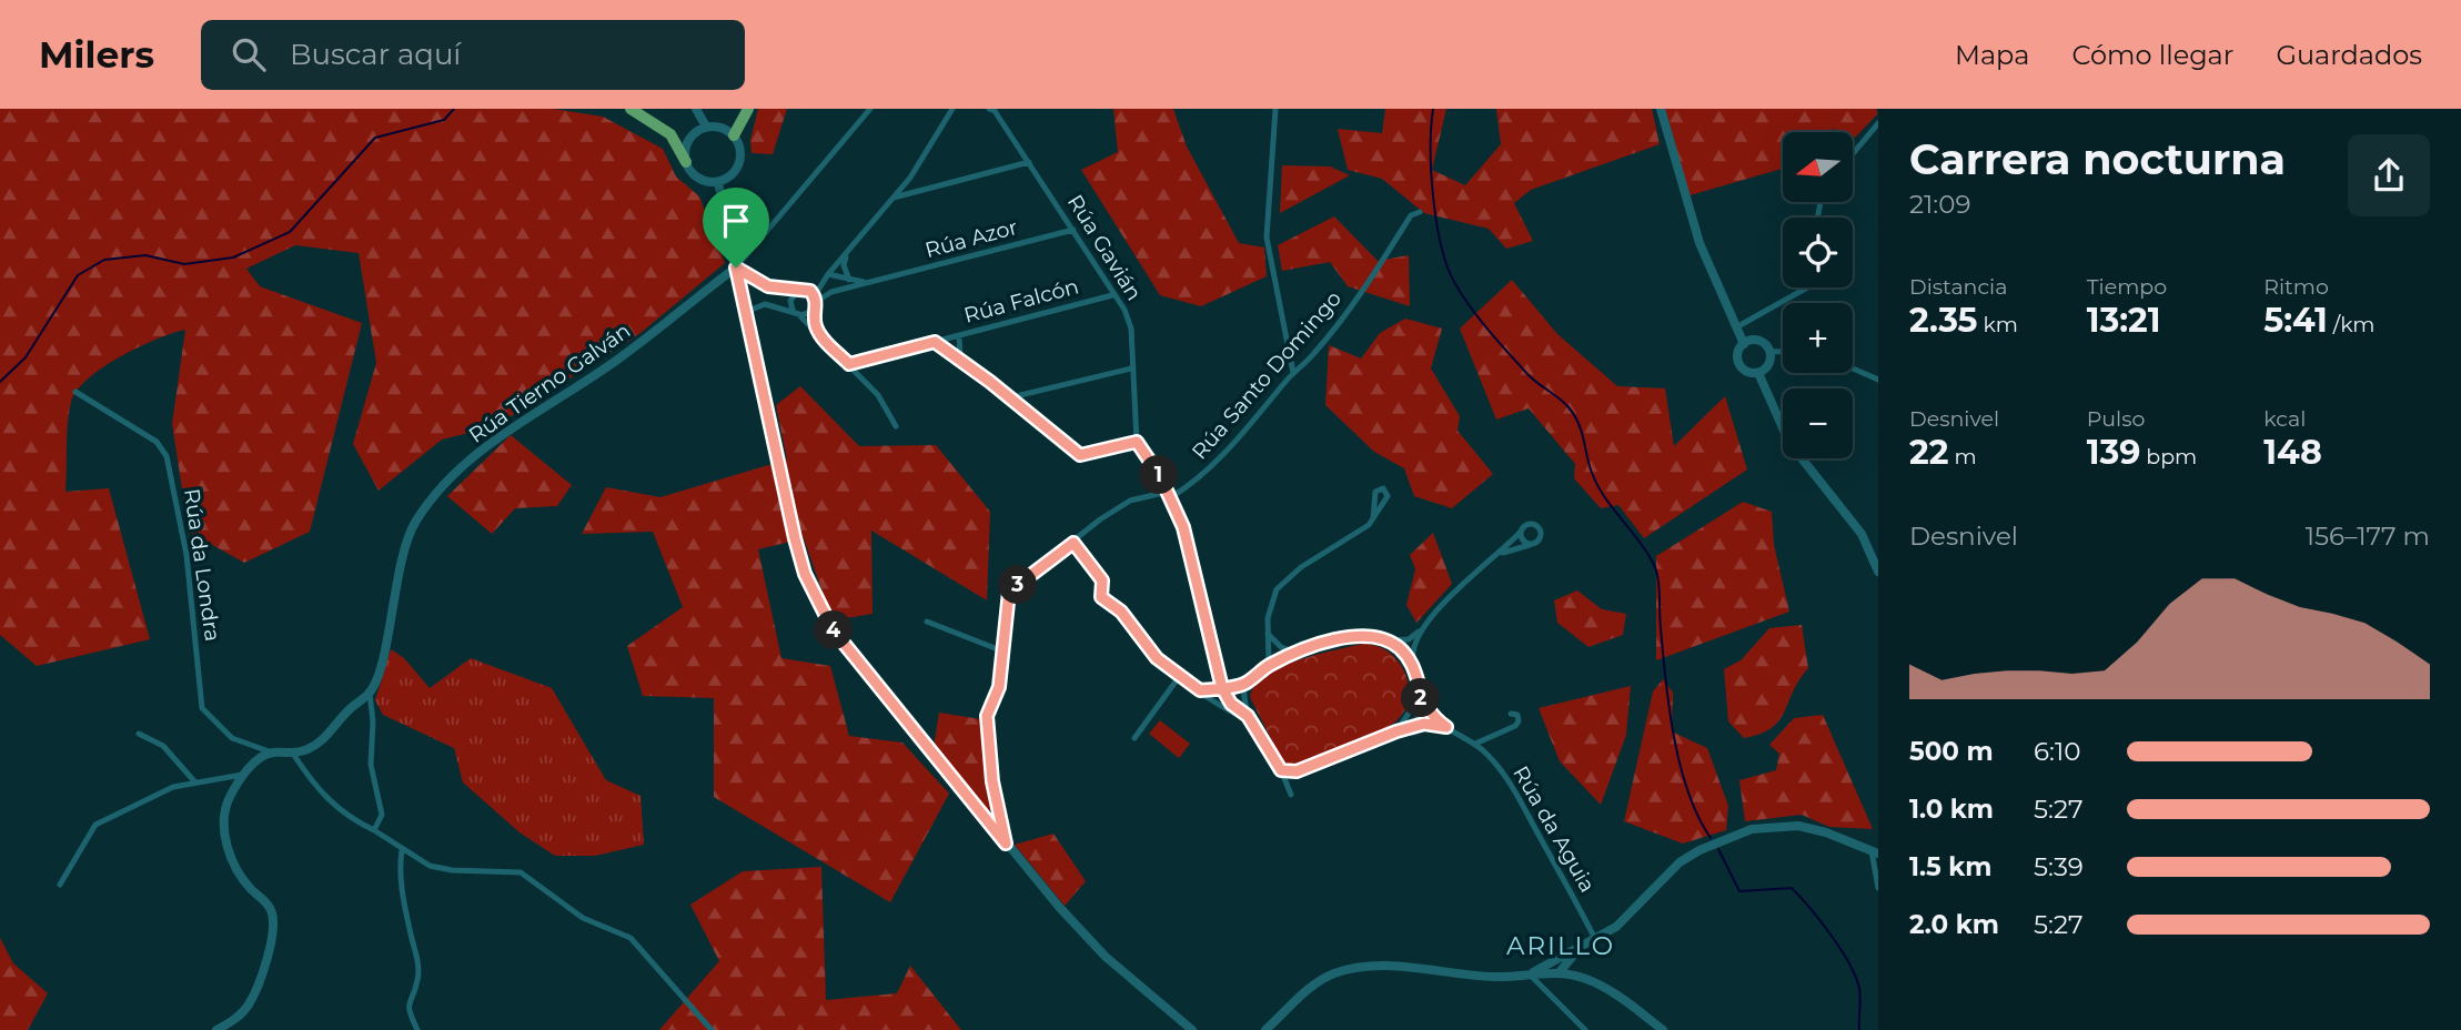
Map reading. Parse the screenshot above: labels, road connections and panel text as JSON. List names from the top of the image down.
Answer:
{
  "streets": {
    "street": [
      "Rúa Azor",
      "Rúa Gavián",
      "Rúa Falcón",
      "Rúa Santo Domingo",
      "Rúa Tierno Galván",
      "Rúa da Londra",
      "Rúa da Aguia"
    ]
  },
  "crossings": [
    ["Rúa Azor", "Rúa Gavián"],
    ["Rúa Gavián", "Rúa Falcón"],
    ["Rúa Gavián", "Rúa Santo Domingo"],
    ["Rúa Tierno Galván", "Rúa da Londra"]
  ],
  "districts": ["ARILLO"],
  "north": "left",
  "page": {
    "header": "Milers",
    "search": "Buscar aquí",
    "nav": ["Mapa", "Cómo llegar", "Guardados"],
    "heading": ["Carrera nocturna", "21:09"],
    "map_buttons": ["+", "−"],
    "stats": [
      ["Distancia", "2.35 km"],
      ["Tiempo", "13:21"],
      ["Ritmo", "5:41 /km"],
      ["Desnivel", "22 m"],
      ["Pulso", "139 bpm"],
      ["kcal", "148"]
    ],
    "pins": [
      "1",
      "3",
      "4",
      "2"
    ],
    "chart": ["Desnivel", "156–177 m"],
    "list": [
      {
        "name": "500 m",
        "note": "6:10"
      },
      {
        "name": "1.0 km",
        "note": "5:27"
      },
      {
        "name": "1.5 km",
        "note": "5:39"
      },
      {
        "name": "2.0 km",
        "note": "5:27"
      }
    ]
  }
}
